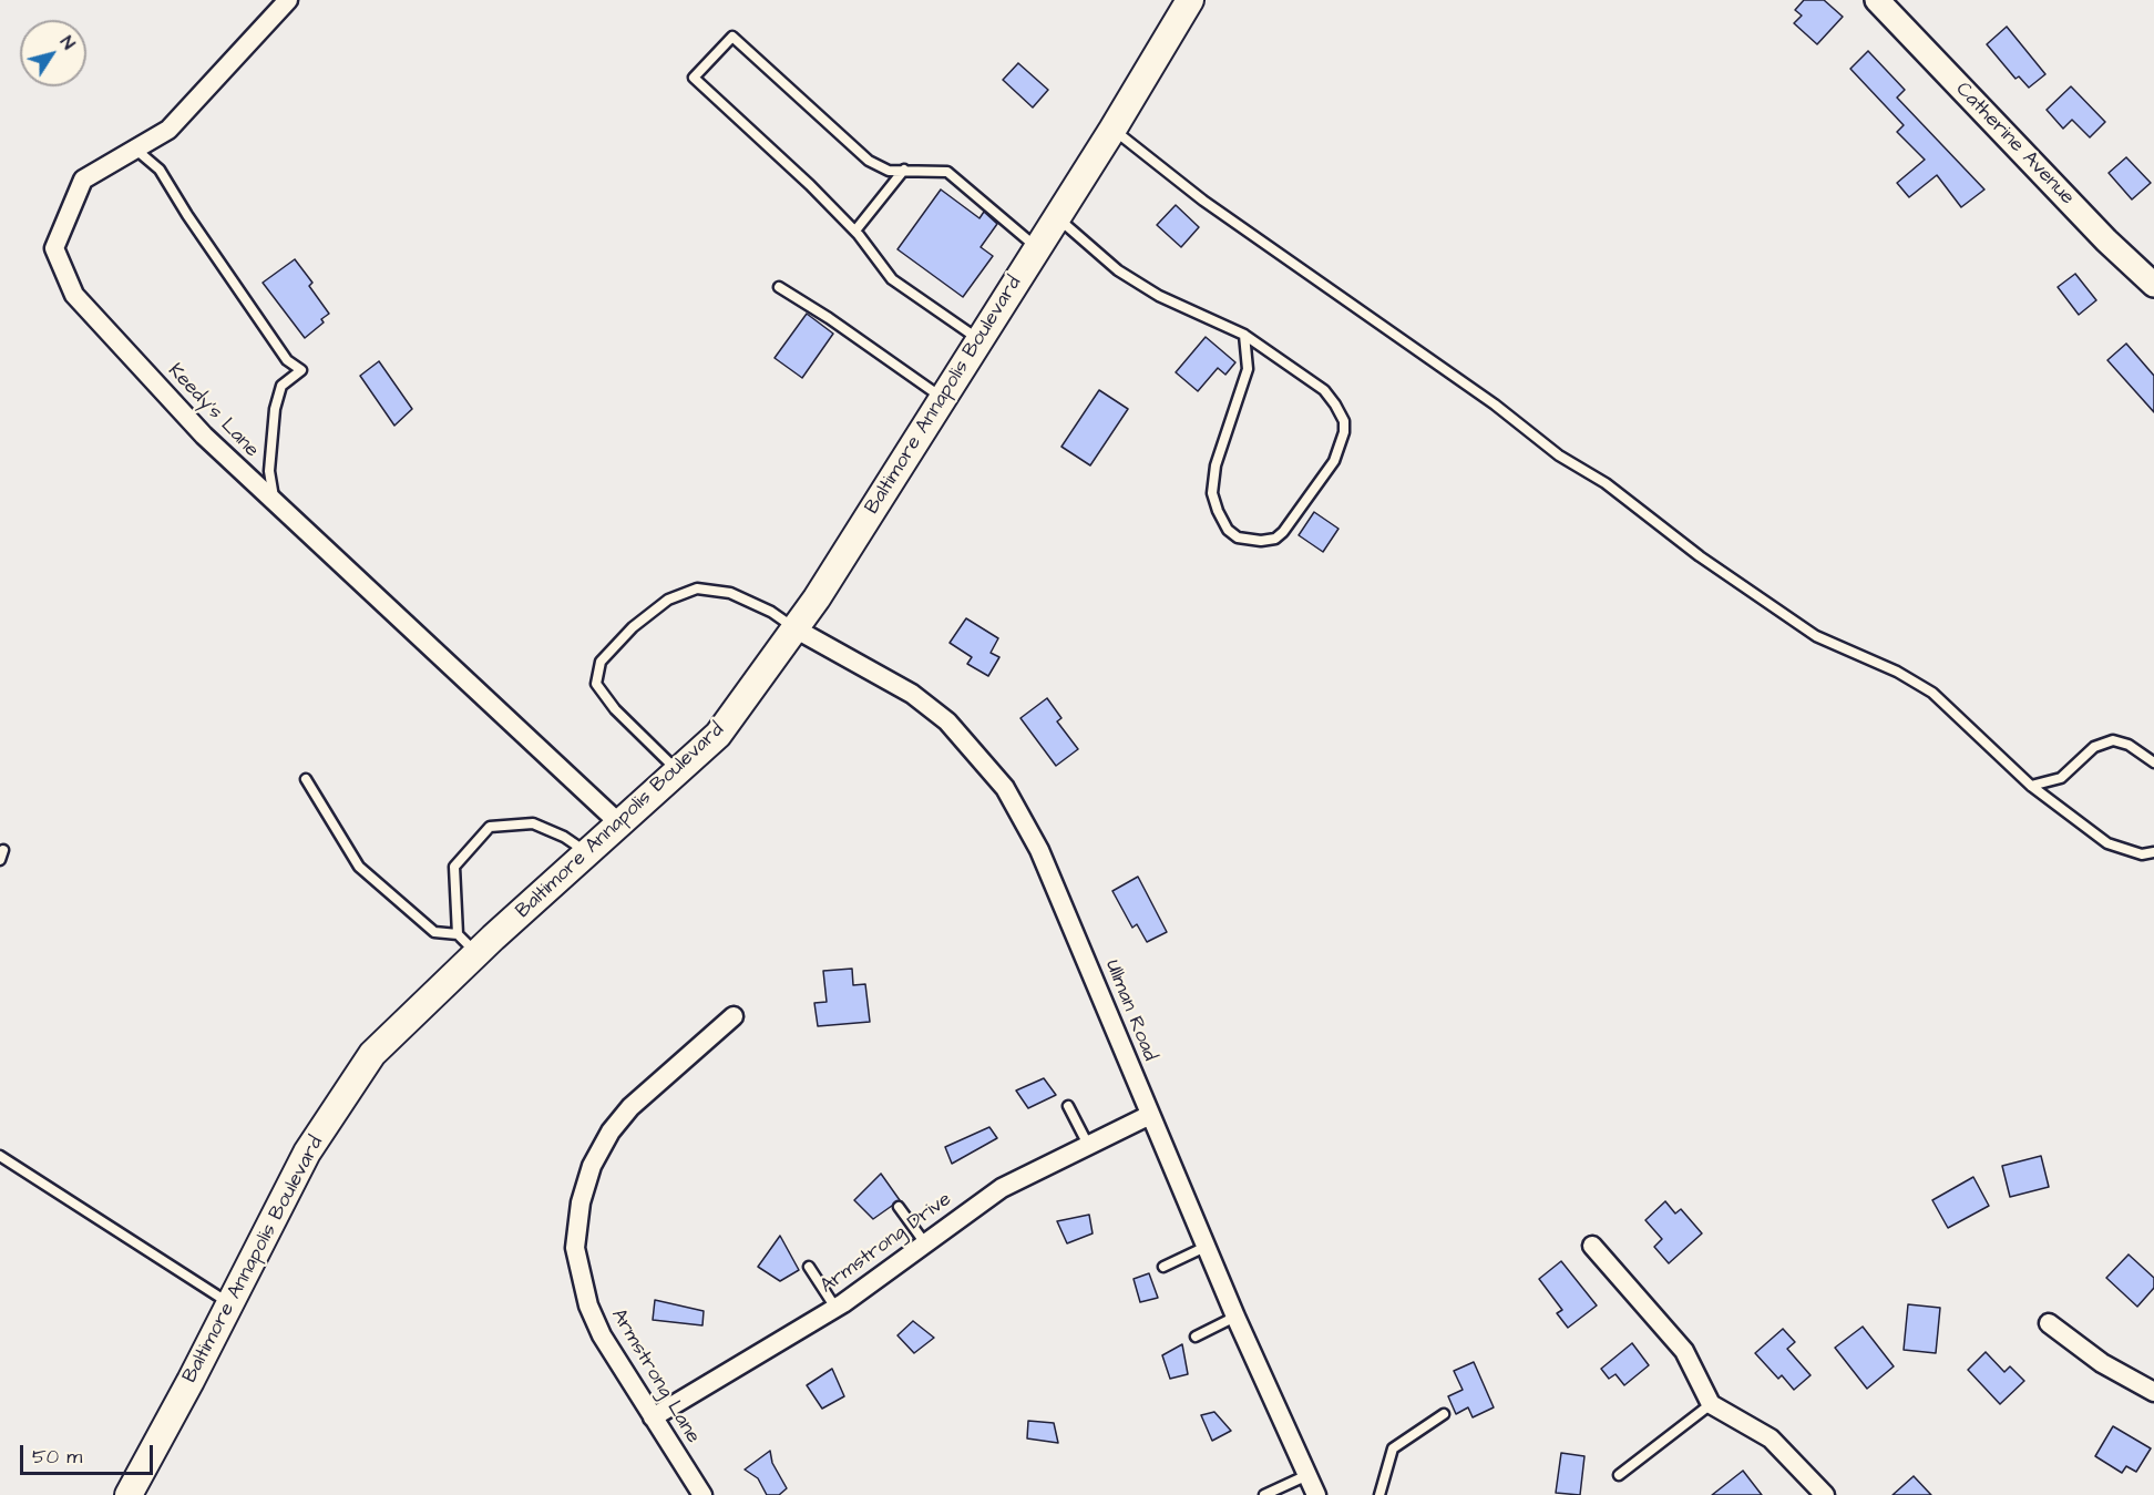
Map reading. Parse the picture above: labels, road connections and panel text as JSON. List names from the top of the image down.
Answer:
{
  "streets": {
    "main road": ["Baltimore Annapolis Boulevard"],
    "street": [
      "Catherine Avenue",
      "Keedy's Lane",
      "Ullman Road",
      "Armstrong Drive",
      "Armstrong Lane"
    ]
  },
  "crossings": [
    ["Baltimore Annapolis Boulevard", "Keedy's Lane"],
    ["Baltimore Annapolis Boulevard", "Ullman Road"],
    ["Ullman Road", "Armstrong Drive"],
    ["Armstrong Drive", "Armstrong Lane"]
  ],
  "scale_bar": "50 m",
  "north": "top right"
}
